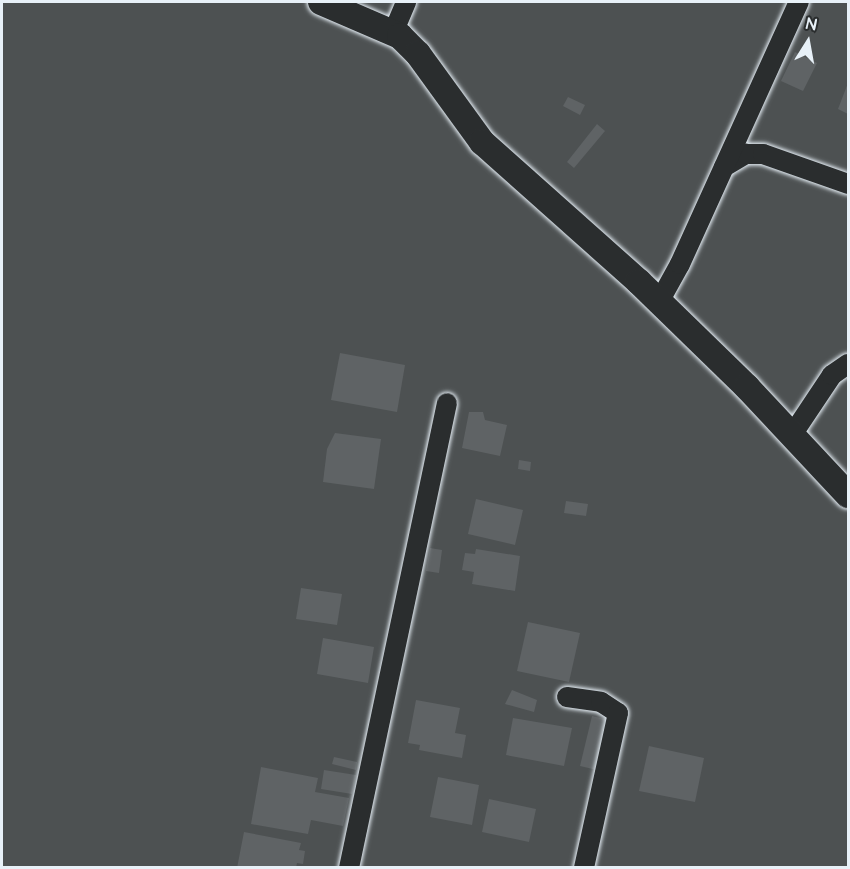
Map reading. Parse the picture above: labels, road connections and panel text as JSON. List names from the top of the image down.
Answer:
{
  "north": "top"
}
